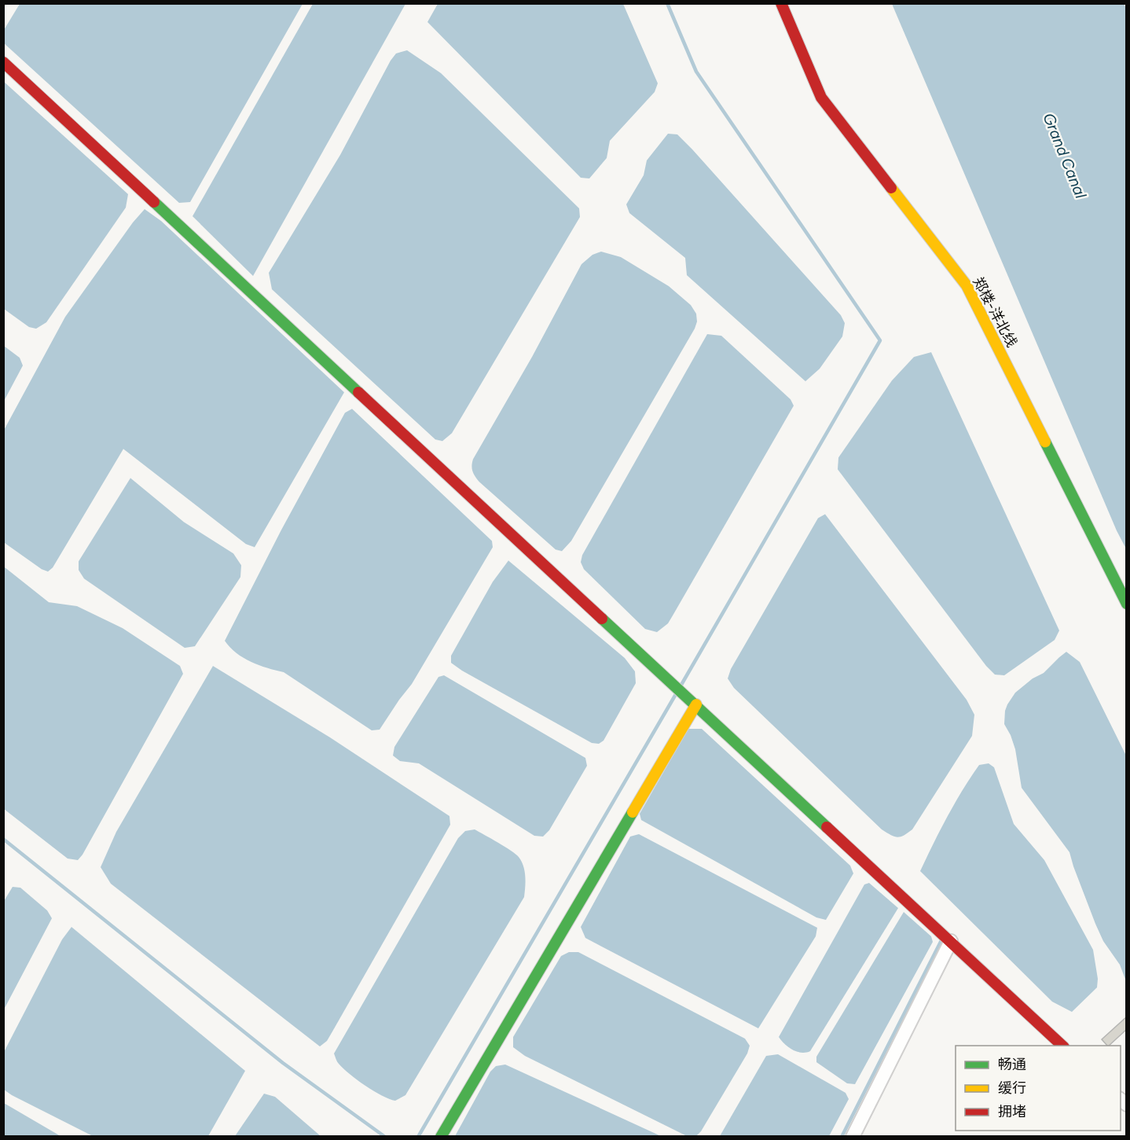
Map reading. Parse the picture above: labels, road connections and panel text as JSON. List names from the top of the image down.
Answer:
{
  "streets": {
    "street": ["郑楼-洋北线"]
  },
  "water": ["Grand Canal"],
  "legend": ["畅通", "缓行", "拥堵"]
}
